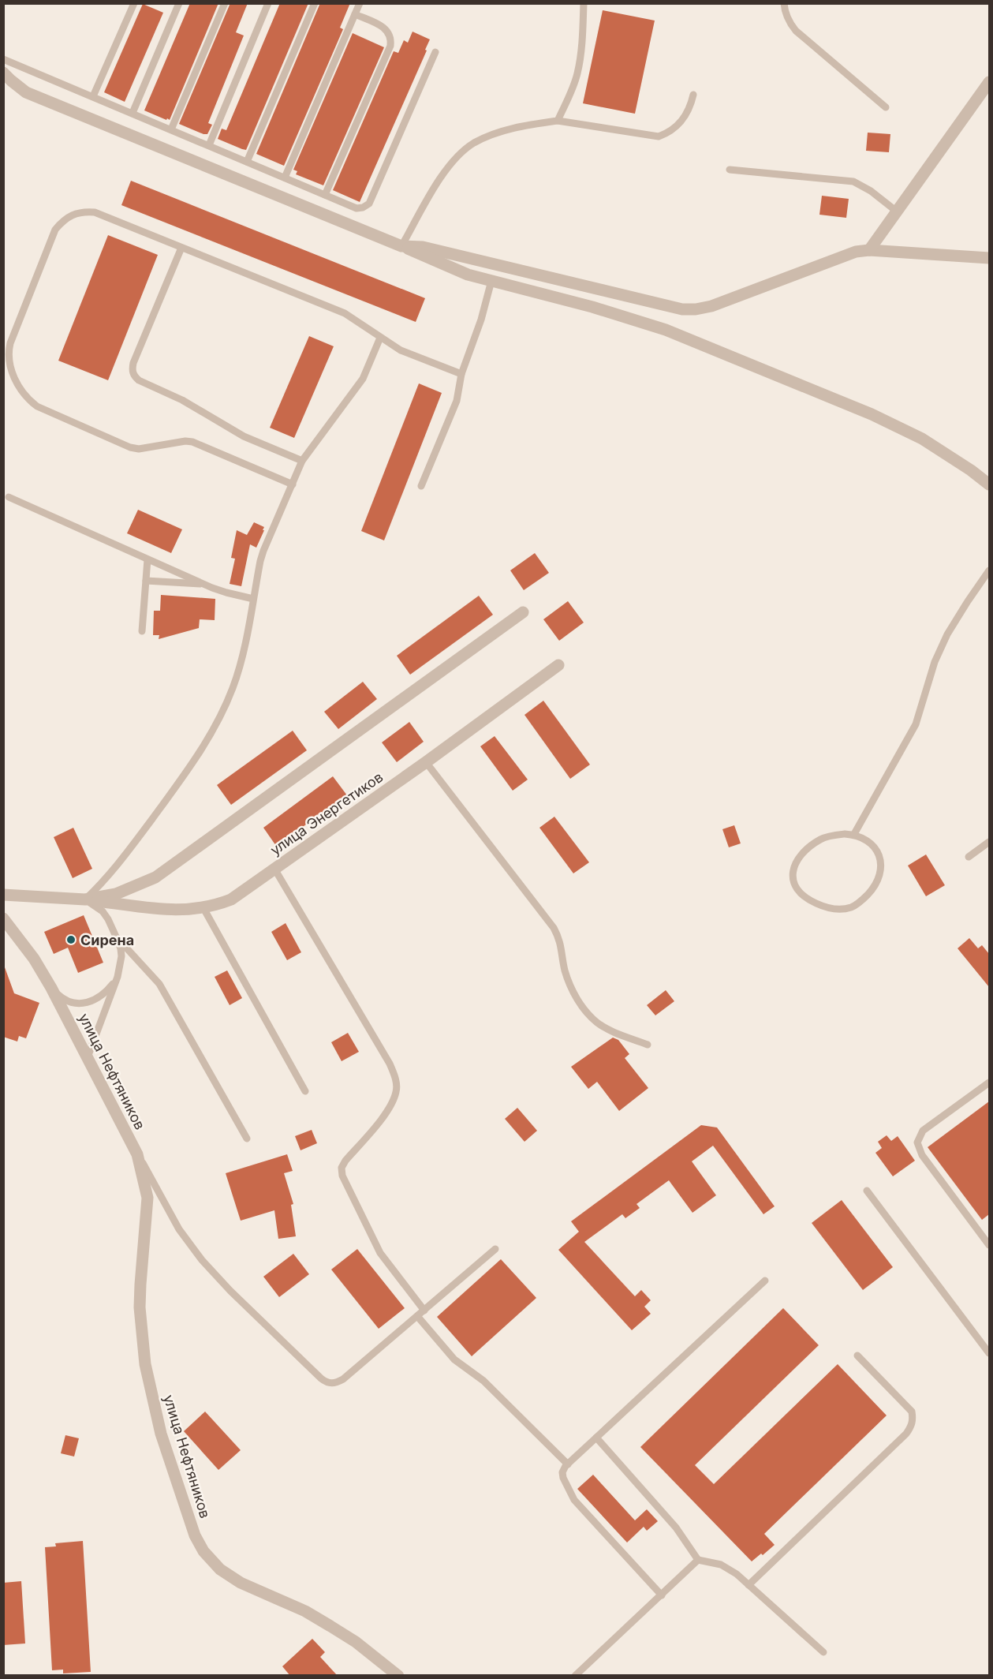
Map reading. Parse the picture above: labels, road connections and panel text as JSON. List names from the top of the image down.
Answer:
{
  "streets": {
    "street": ["улица Энергетиков", "улица Нефтяников"]
  },
  "places": ["Сирена"]
}
